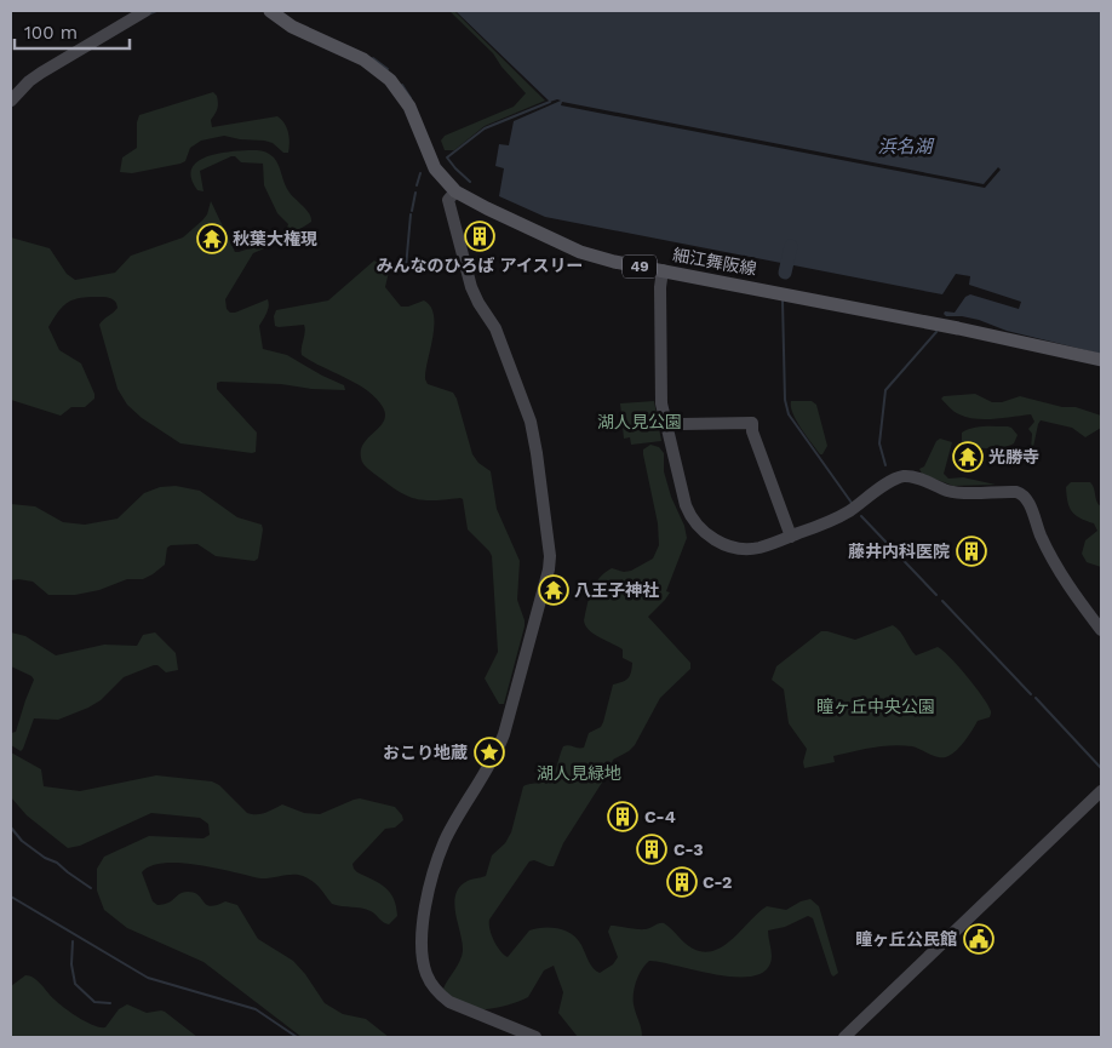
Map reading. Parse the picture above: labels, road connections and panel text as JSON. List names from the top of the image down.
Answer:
{
  "streets": {
    "main road": ["細江舞阪線", "49"]
  },
  "water": ["浜名湖"],
  "parks": ["湖人見公園", "瞳ヶ丘中央公園", "湖人見緑地"],
  "places": {
    "building": [
      "みんなのひろば アイスリー",
      "藤井内科医院",
      "C-4",
      "C-3",
      "C-2"
    ],
    "temple": ["秋葉大権現", "光勝寺", "八王子神社"],
    "place": ["おこり地蔵"],
    "public building": ["瞳ヶ丘公民館"]
  },
  "scale_bar": "100 m"
}
